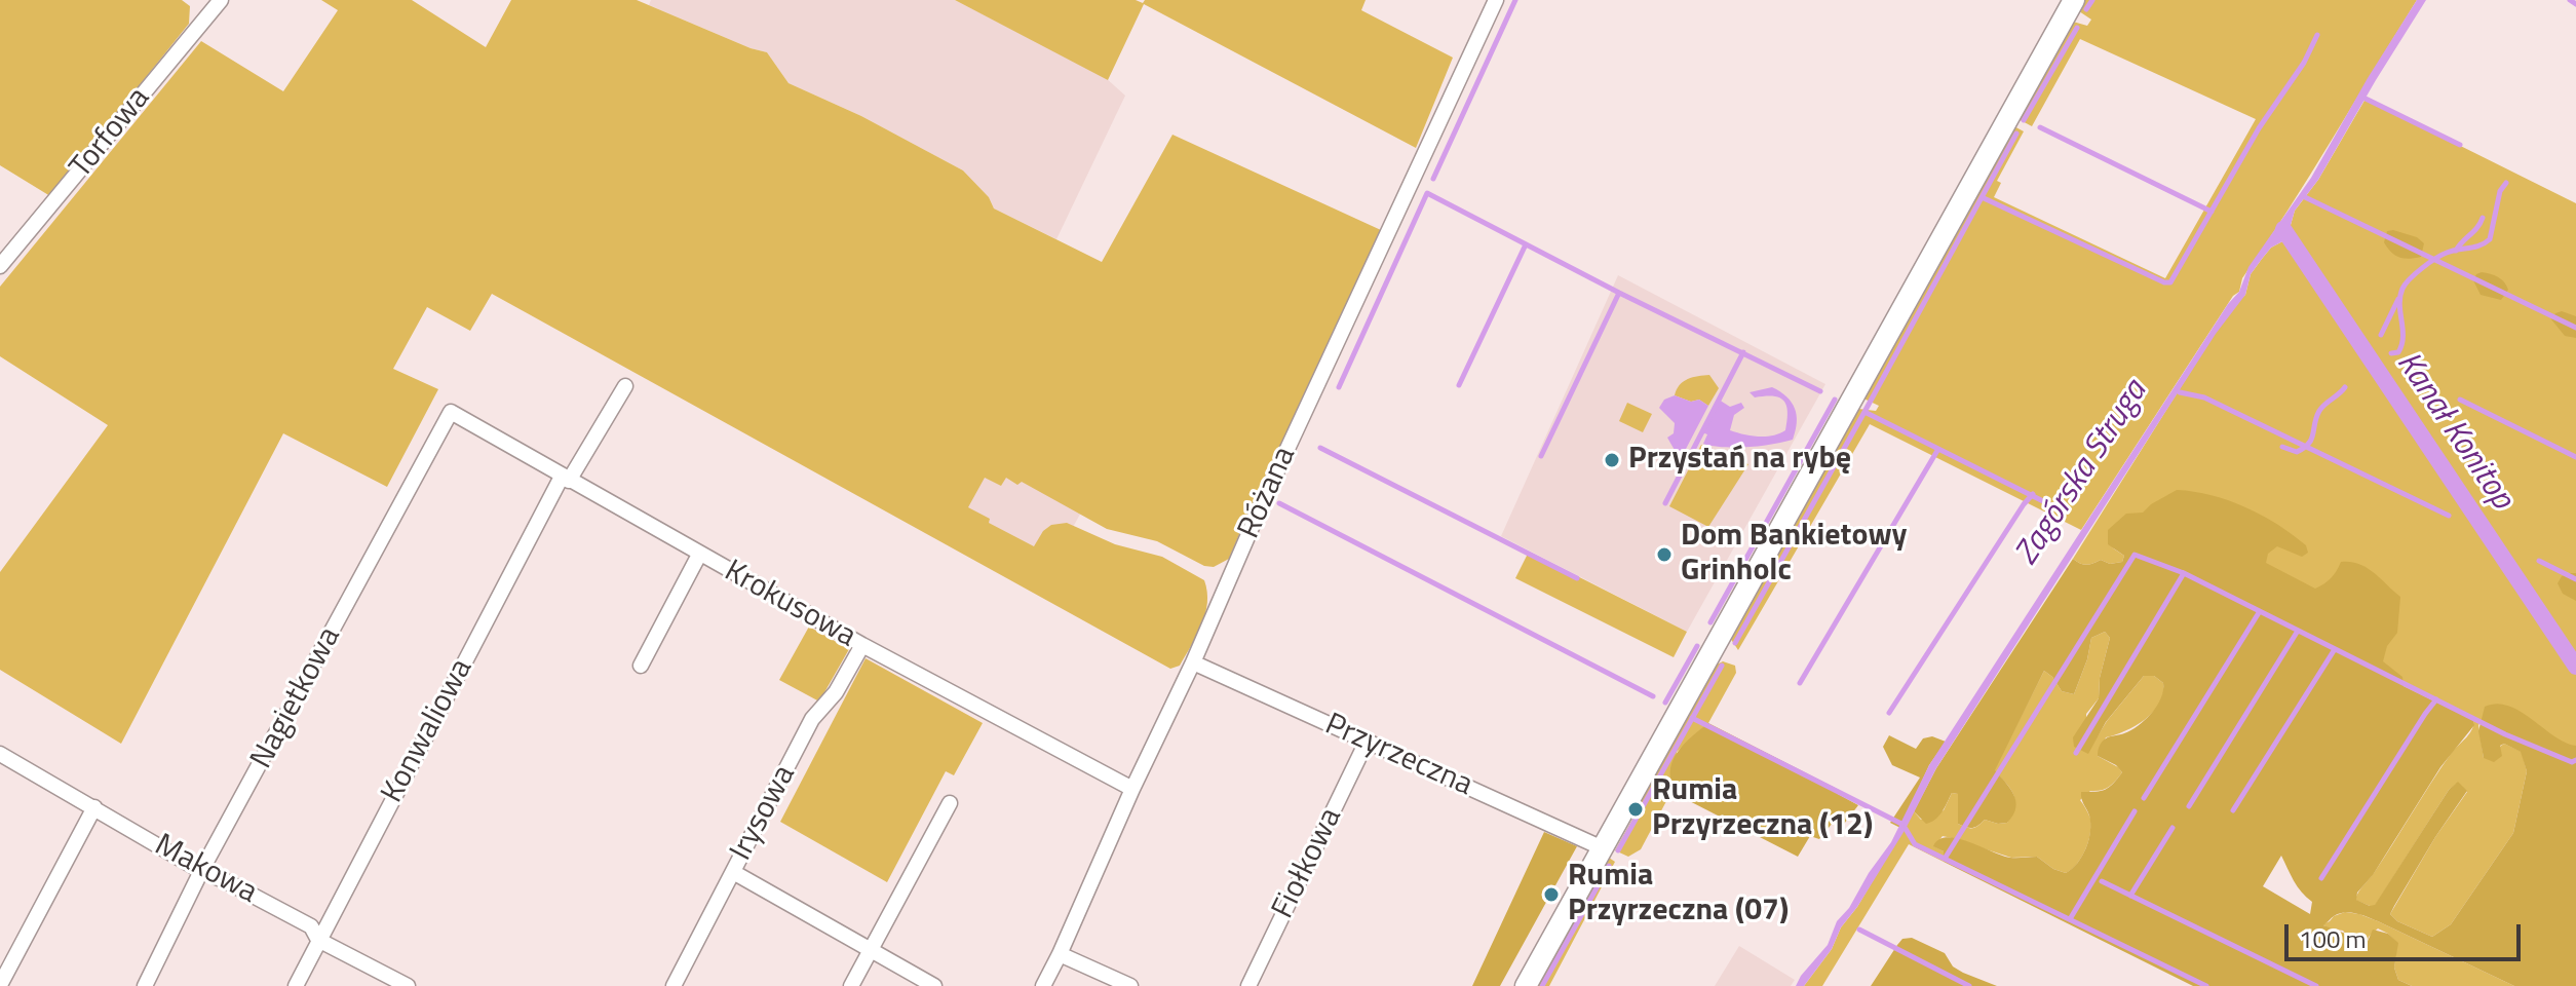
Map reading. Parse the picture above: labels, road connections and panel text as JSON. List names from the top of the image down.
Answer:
{
  "streets": {
    "street": [
      "Torfowa",
      "Różana",
      "Krokusowa",
      "Nagietkowa",
      "Konwaliowa",
      "Przyrzeczna",
      "Irysowa",
      "Fiołkowa",
      "Makowa"
    ]
  },
  "crossings": [
    ["Różana", "Krokusowa"],
    ["Różana", "Przyrzeczna"],
    ["Krokusowa", "Nagietkowa"],
    ["Krokusowa", "Konwaliowa"],
    ["Krokusowa", "Irysowa"],
    ["Nagietkowa", "Makowa"],
    ["Konwaliowa", "Makowa"],
    ["Przyrzeczna", "Fiołkowa"]
  ],
  "water": ["Kanał Konitop", "Zagórska Struga"],
  "places": [
    "Przystań na rybę",
    "Dom Bankietowy Grinholc",
    "Rumia Przyrzeczna (12)",
    "Rumia Przyrzeczna (07)"
  ],
  "scale_bar": "100 m"
}
